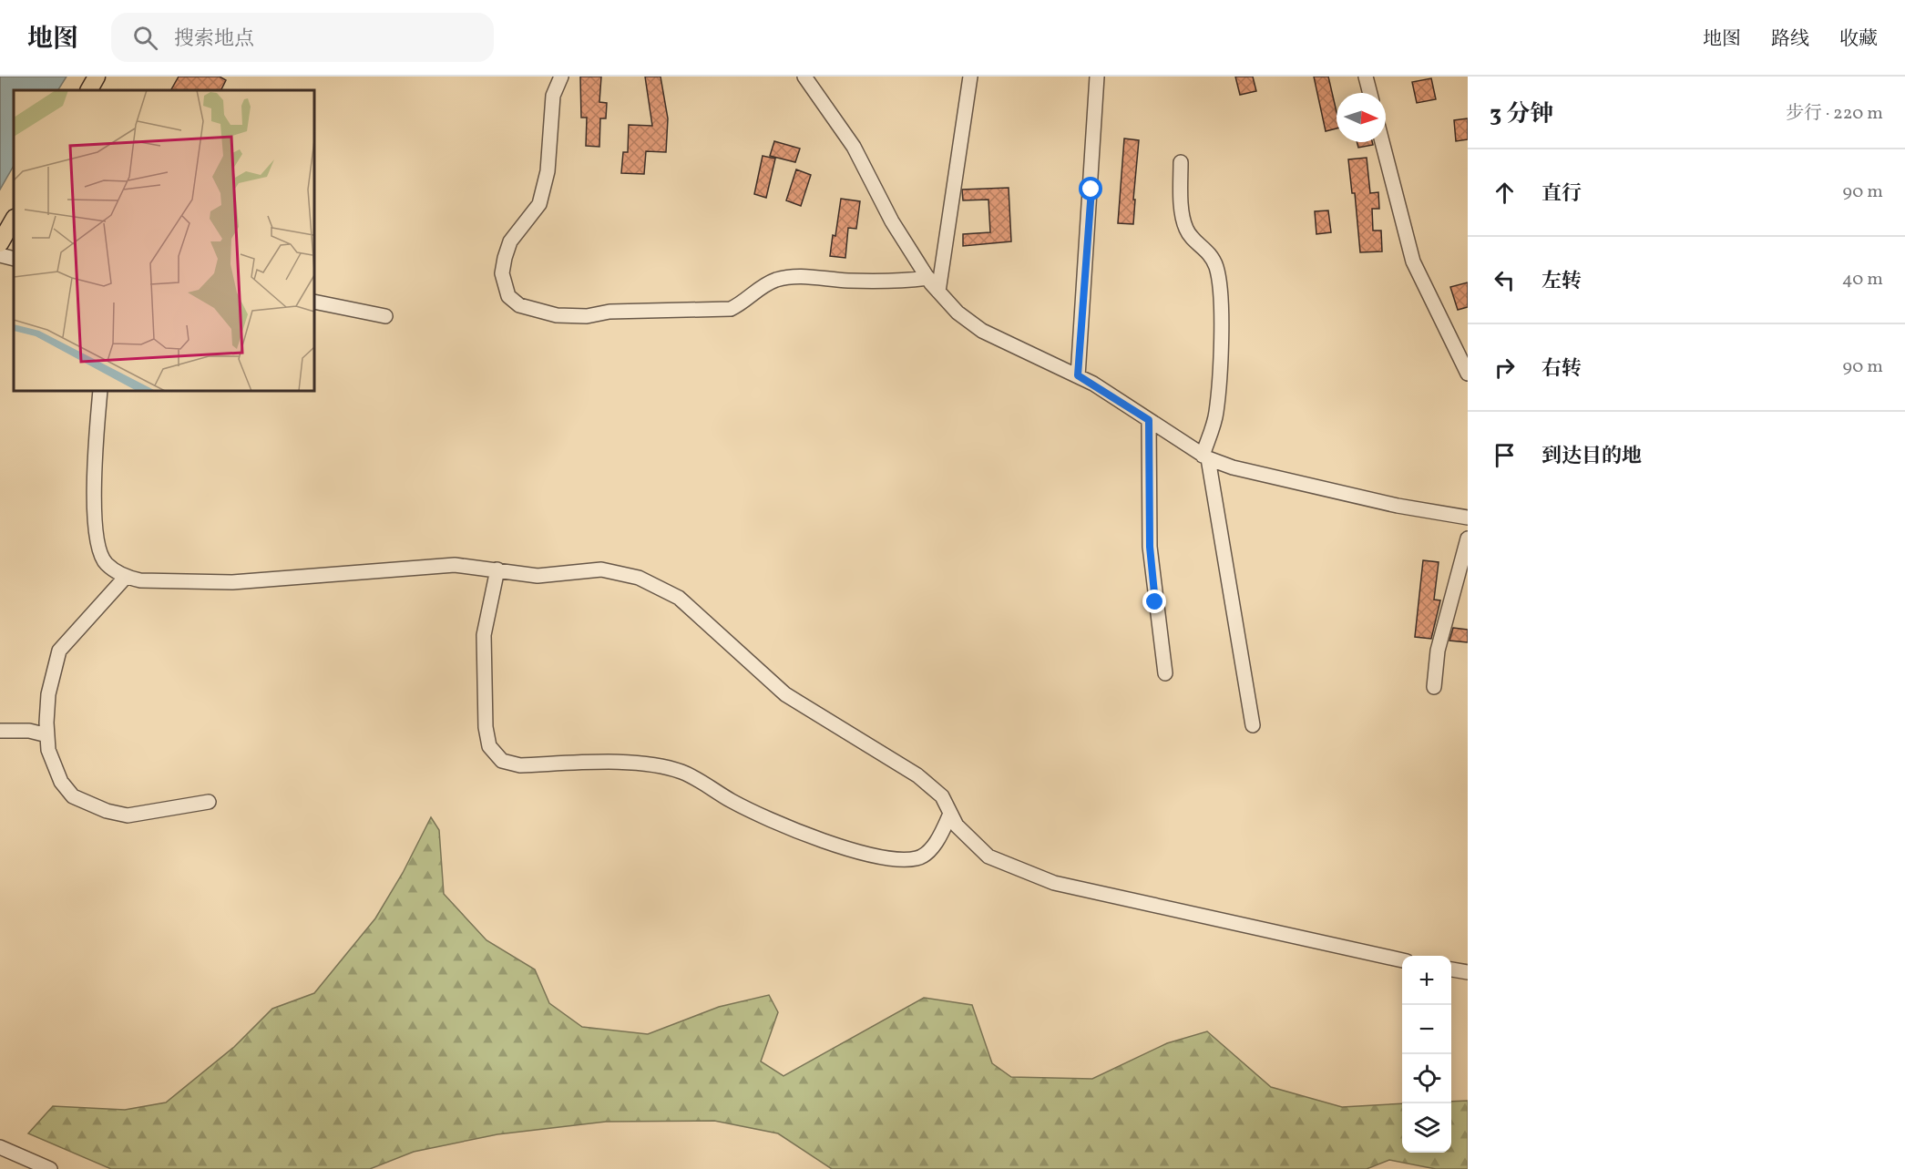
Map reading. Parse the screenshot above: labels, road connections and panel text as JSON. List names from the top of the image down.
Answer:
{
  "north": "right",
  "page": {
    "header": "地图",
    "search": "搜索地点",
    "nav": ["地图", "路线", "收藏"],
    "heading": ["3 分钟", "步行 · 220 m"],
    "list": [
      ["直行", "90 m"],
      ["左转", "40 m"],
      ["右转", "90 m"],
      "到达目的地"
    ],
    "map_buttons": ["+", "−"]
  }
}
